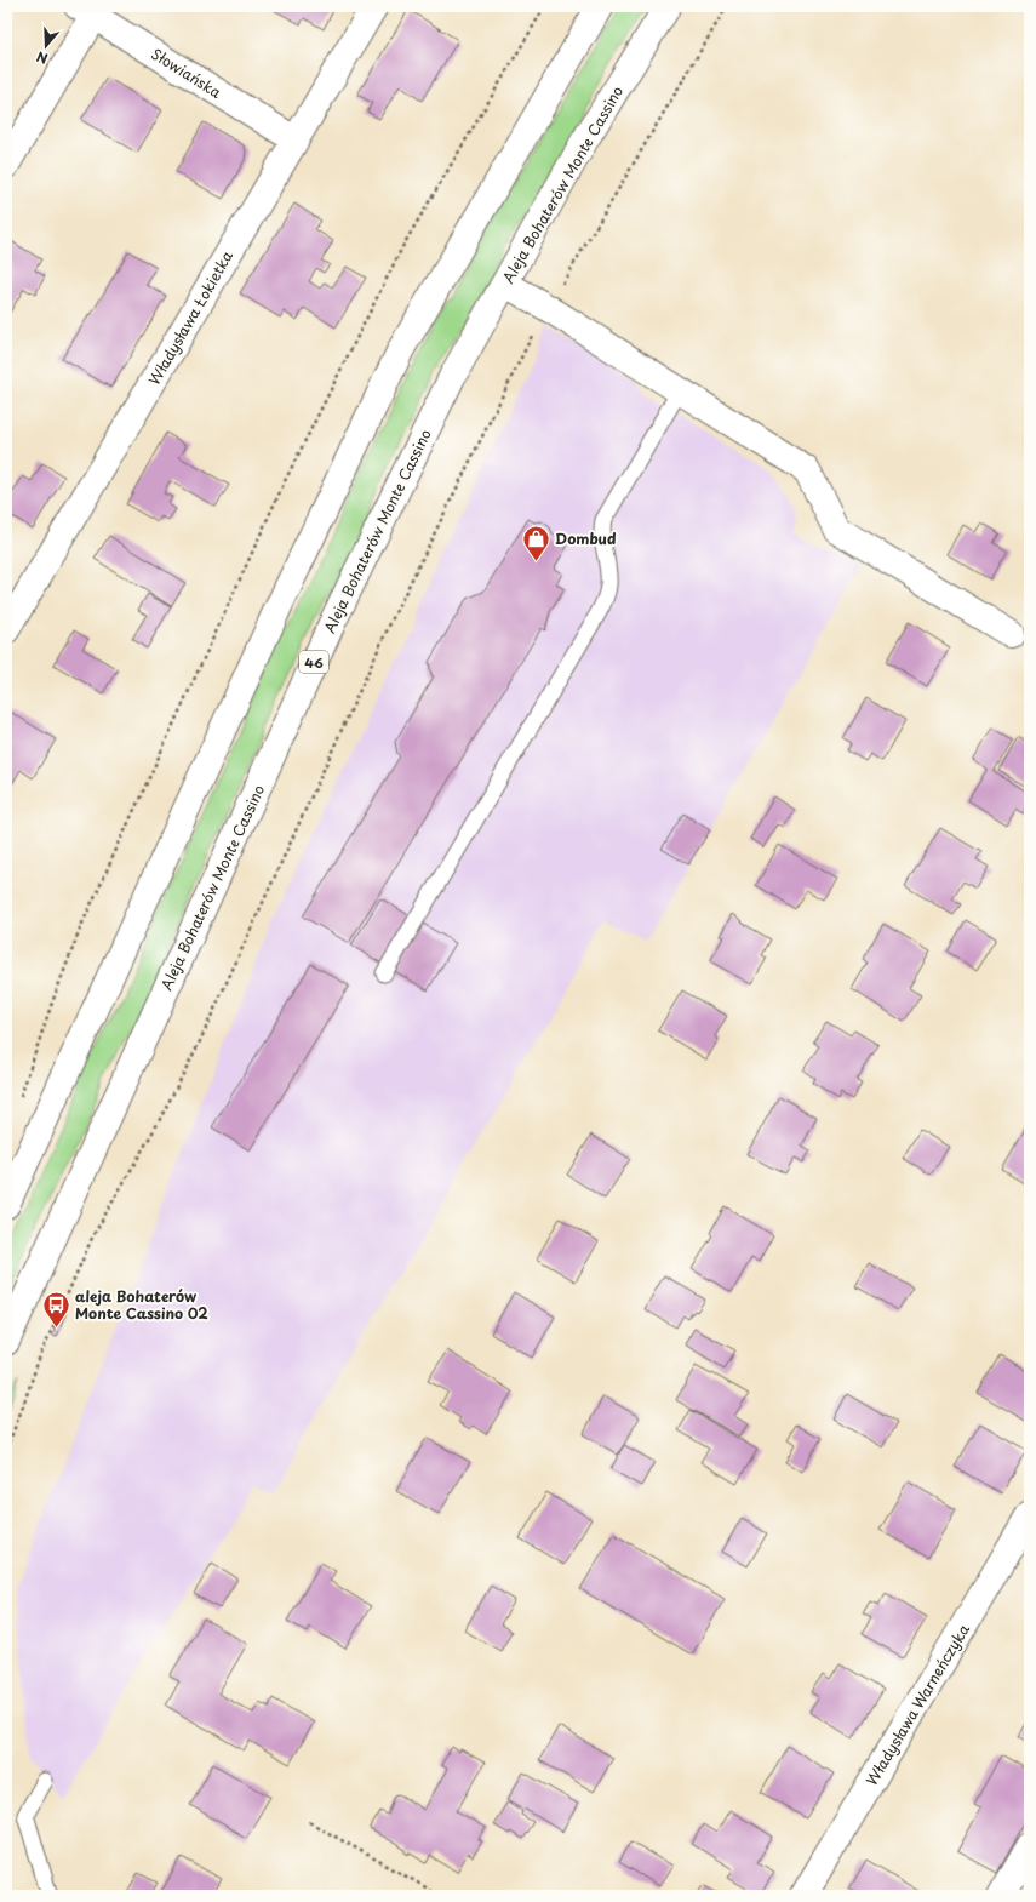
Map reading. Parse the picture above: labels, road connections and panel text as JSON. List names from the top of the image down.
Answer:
{
  "streets": {
    "main road": [
      "Słowiańska",
      "Aleja Bohaterów Monte Cassino",
      "Władysława Łokietka",
      "46",
      "Władysława Warneńczyka"
    ]
  },
  "crossings": [
    ["Słowiańska", "Władysława Łokietka"]
  ],
  "places": {
    "shop": ["Dombud"],
    "bus stop": ["aleja Bohaterów Monte Cassino 02"]
  },
  "north": "bottom"
}
